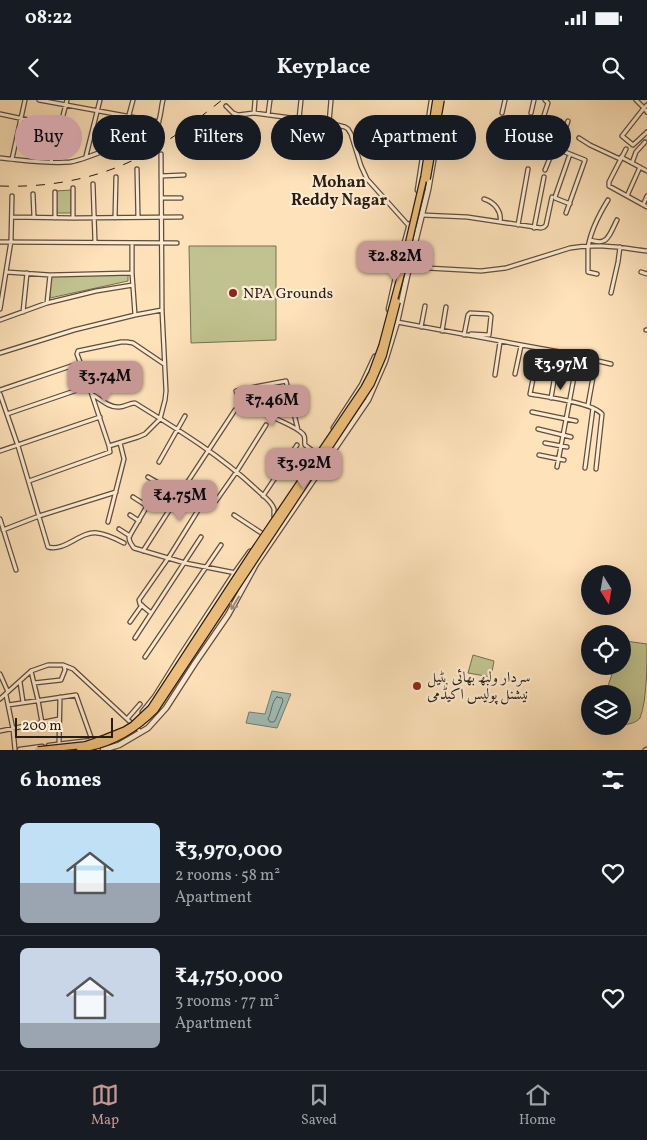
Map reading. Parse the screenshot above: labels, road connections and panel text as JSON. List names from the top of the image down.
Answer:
{
  "districts": ["Mohan Reddy Nagar"],
  "places": ["NPA Grounds", "سردار ولبھ بھائی پٹیل نیشنل پولیس اکیڈمی"],
  "scale_bar": "200 m",
  "north": "bottom",
  "page": {
    "status": "08:22",
    "header": "Keyplace",
    "chip": [
      "Buy",
      "Rent",
      "Filters",
      "New",
      "Apartment",
      "House"
    ],
    "price": [
      "₹2.82M",
      "₹3.97M",
      "₹3.74M",
      "₹7.46M",
      "₹3.92M",
      "₹4.75M"
    ],
    "scale": "200 m",
    "heading": "6 homes",
    "list": [
      {
        "name": "₹3,970,000",
        "note": "2 rooms · 58 m² · Apartment"
      },
      {
        "name": "₹4,750,000",
        "note": "3 rooms · 77 m² · Apartment"
      }
    ],
    "tabs": ["Map", "Saved", "Home"]
  }
}
